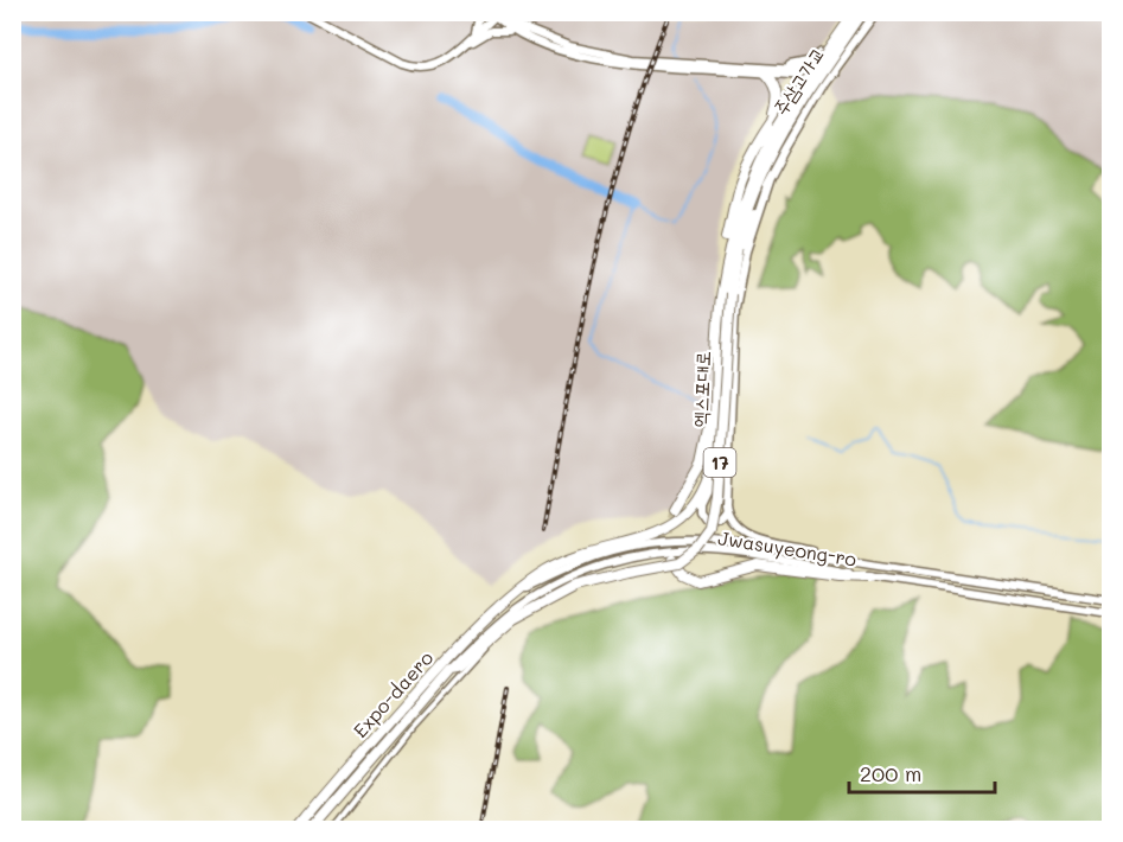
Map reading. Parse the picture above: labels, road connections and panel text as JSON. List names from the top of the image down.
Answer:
{
  "streets": {
    "highway": [
      "주삼고가교",
      "엑스포대로",
      "17",
      "Expo-daero"
    ],
    "street": ["Jwasuyeong-ro"]
  },
  "crossings": [
    ["주삼고가교", "엑스포대로"],
    ["주삼고가교", "17"],
    ["엑스포대로", "17"],
    ["엑스포대로", "Jwasuyeong-ro"],
    ["엑스포대로", "Expo-daero"],
    ["Jwasuyeong-ro", "Expo-daero"]
  ],
  "scale_bar": "200 m"
}
